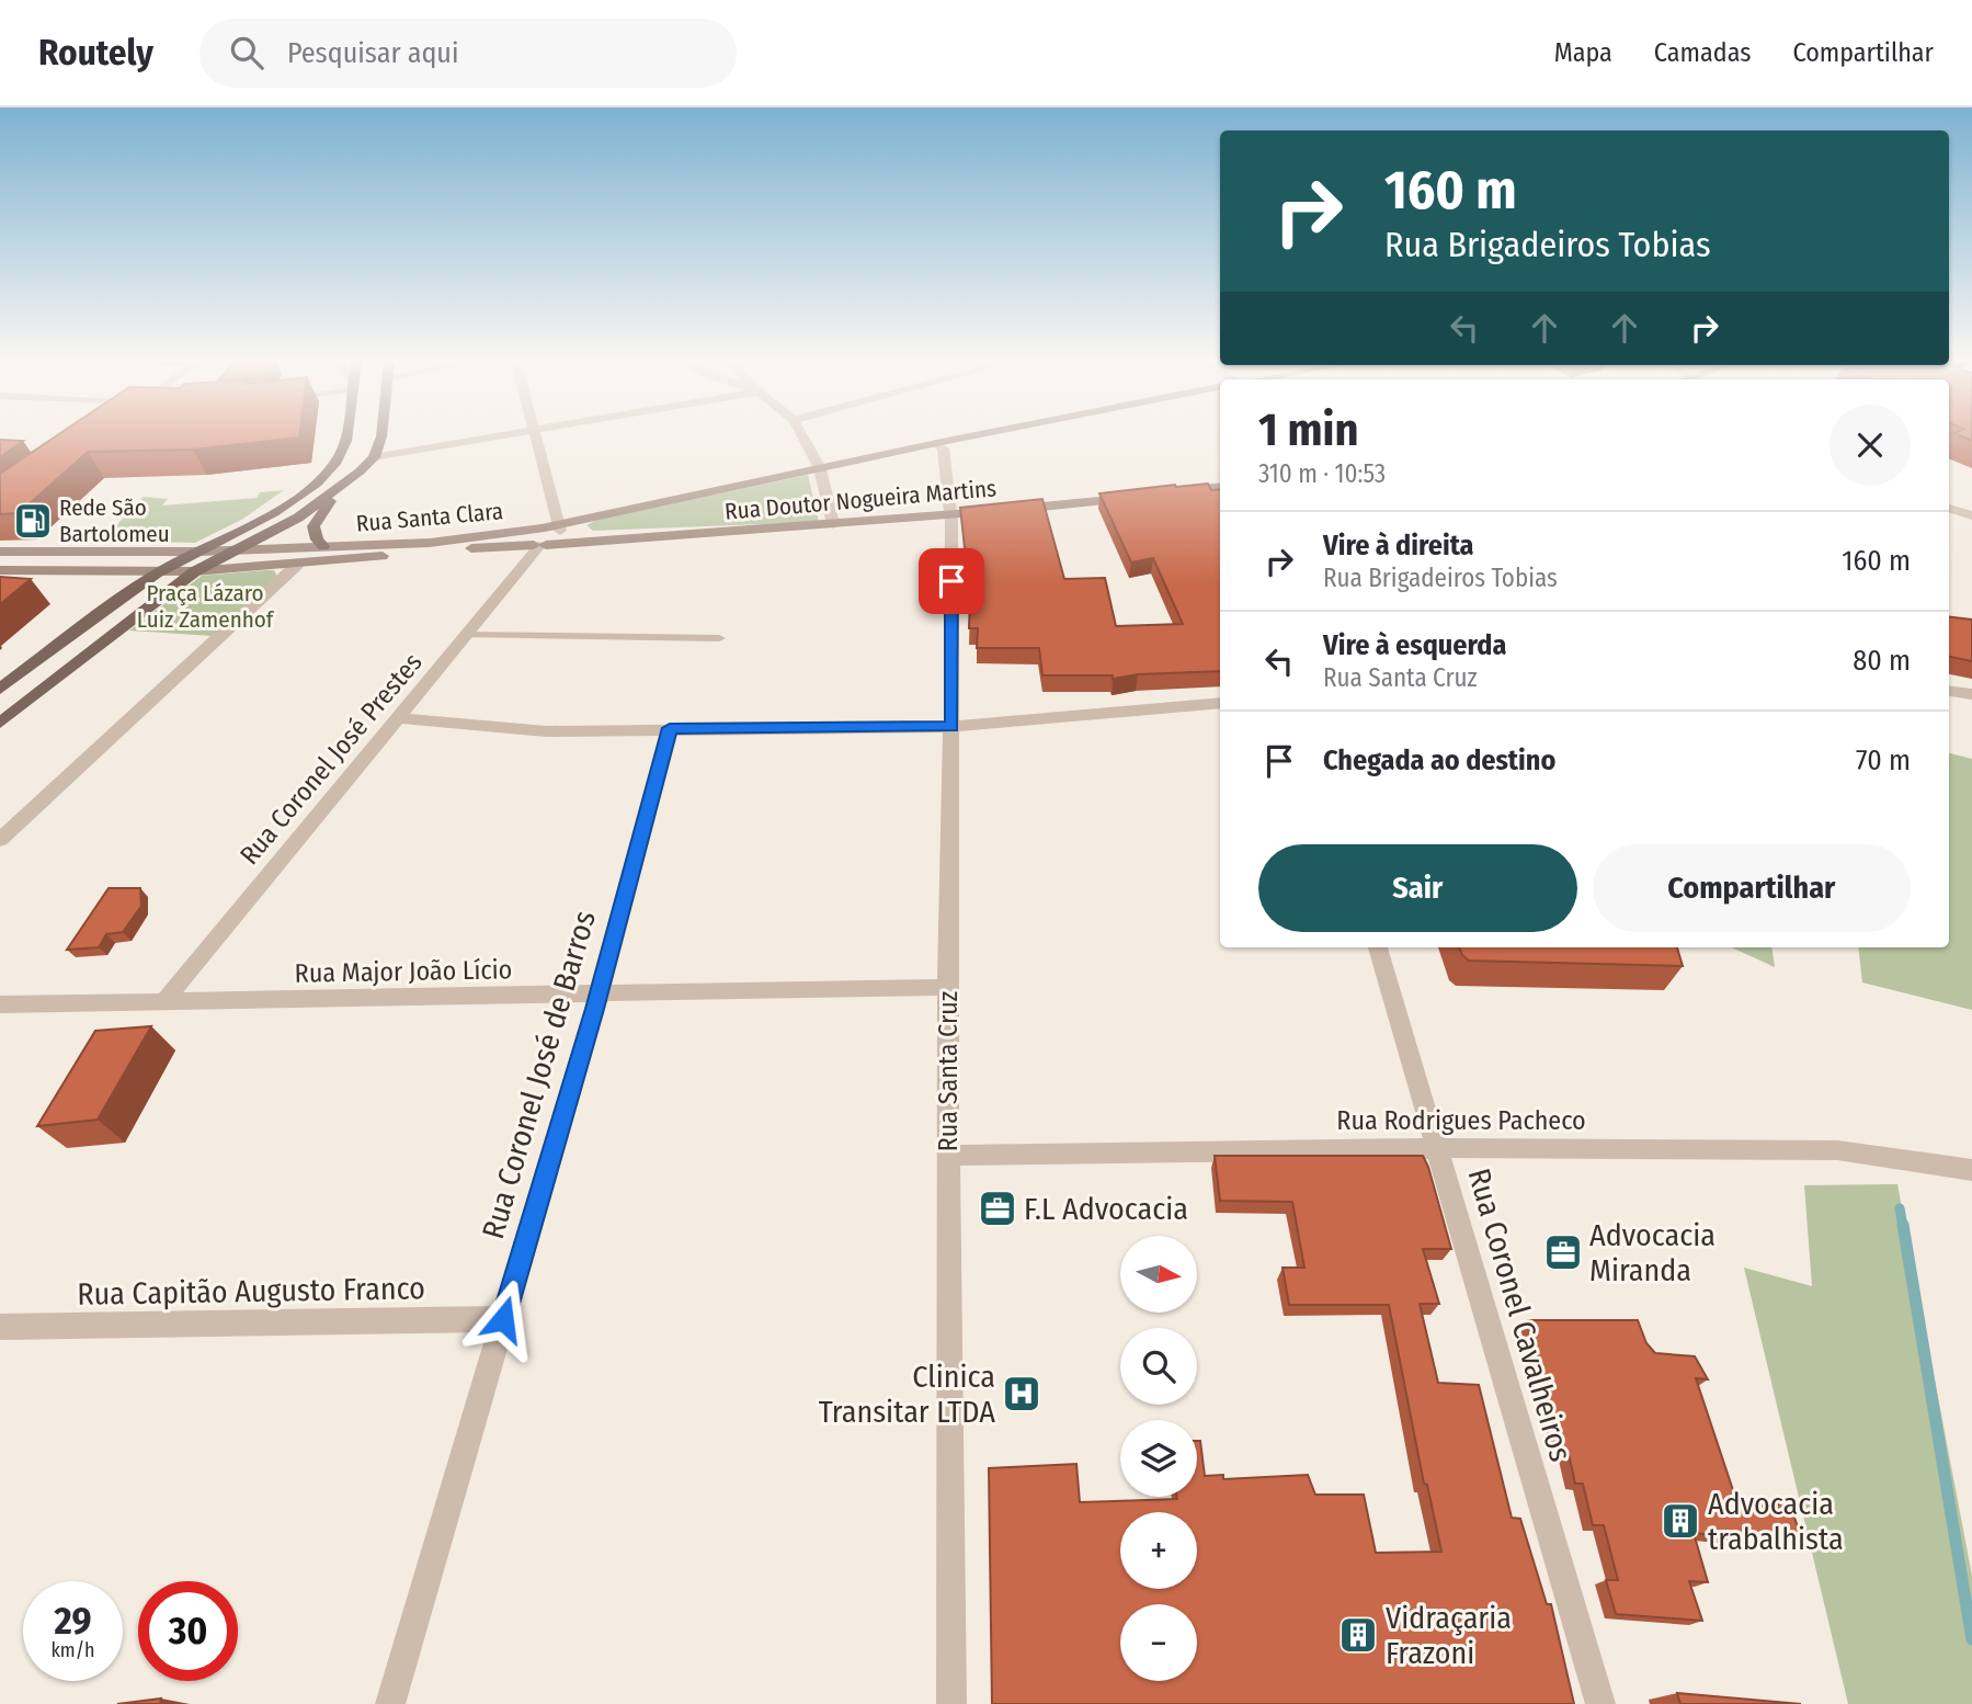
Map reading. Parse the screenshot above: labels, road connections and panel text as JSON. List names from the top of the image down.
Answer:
{
  "streets": {
    "main road": ["Rua Doutor Nogueira Martins", "Rua Santa Clara"],
    "street": [
      "Rua Coronel José Prestes",
      "Rua Major João Lício",
      "Rua Santa Cruz",
      "Rua Coronel José de Barros",
      "Rua Rodrigues Pacheco",
      "Rua Capitão Augusto Franco",
      "Rua Coronel Cavalheiros"
    ]
  },
  "crossings": [
    ["Rua Doutor Nogueira Martins", "Rua Santa Clara"],
    ["Rua Doutor Nogueira Martins", "Rua Coronel José Prestes"],
    ["Rua Doutor Nogueira Martins", "Rua Santa Cruz"],
    ["Rua Santa Clara", "Rua Coronel José Prestes"],
    ["Rua Santa Clara", "Rua Santa Cruz"],
    ["Rua Coronel José Prestes", "Rua Major João Lício"],
    ["Rua Major João Lício", "Rua Santa Cruz"],
    ["Rua Major João Lício", "Rua Coronel José de Barros"],
    ["Rua Santa Cruz", "Rua Rodrigues Pacheco"],
    ["Rua Coronel José de Barros", "Rua Capitão Augusto Franco"],
    ["Rua Rodrigues Pacheco", "Rua Coronel Cavalheiros"]
  ],
  "parks": ["Praça Lázaro Luiz Zamenhof"],
  "places": {
    "fuel station": ["Rede São Bartolomeu"],
    "office": ["F.L Advocacia", "Advocacia Miranda"],
    "hospital": ["Clinica Transitar LTDA"],
    "building": ["Advocacia trabalhista", "Vidraçaria Frazoni"]
  },
  "north": "right",
  "page": {
    "header": "Routely",
    "search": "Pesquisar aqui",
    "nav": ["Mapa", "Camadas", "Compartilhar"],
    "turn": ["160 m", "Rua Brigadeiros Tobias"],
    "heading": ["1 min", "310 m · 10:53"],
    "list": [
      {
        "name": "Vire à direita",
        "note": "Rua Brigadeiros Tobias",
        "value": "160 m"
      },
      {
        "name": "Vire à esquerda",
        "note": "Rua Santa Cruz",
        "value": "80 m"
      },
      {
        "name": "Chegada ao destino",
        "value": "70 m"
      }
    ],
    "buttons": ["Sair", "Compartilhar"],
    "map_buttons": ["+", "−"],
    "speed": "29 km/h",
    "limit": "30"
  }
}
